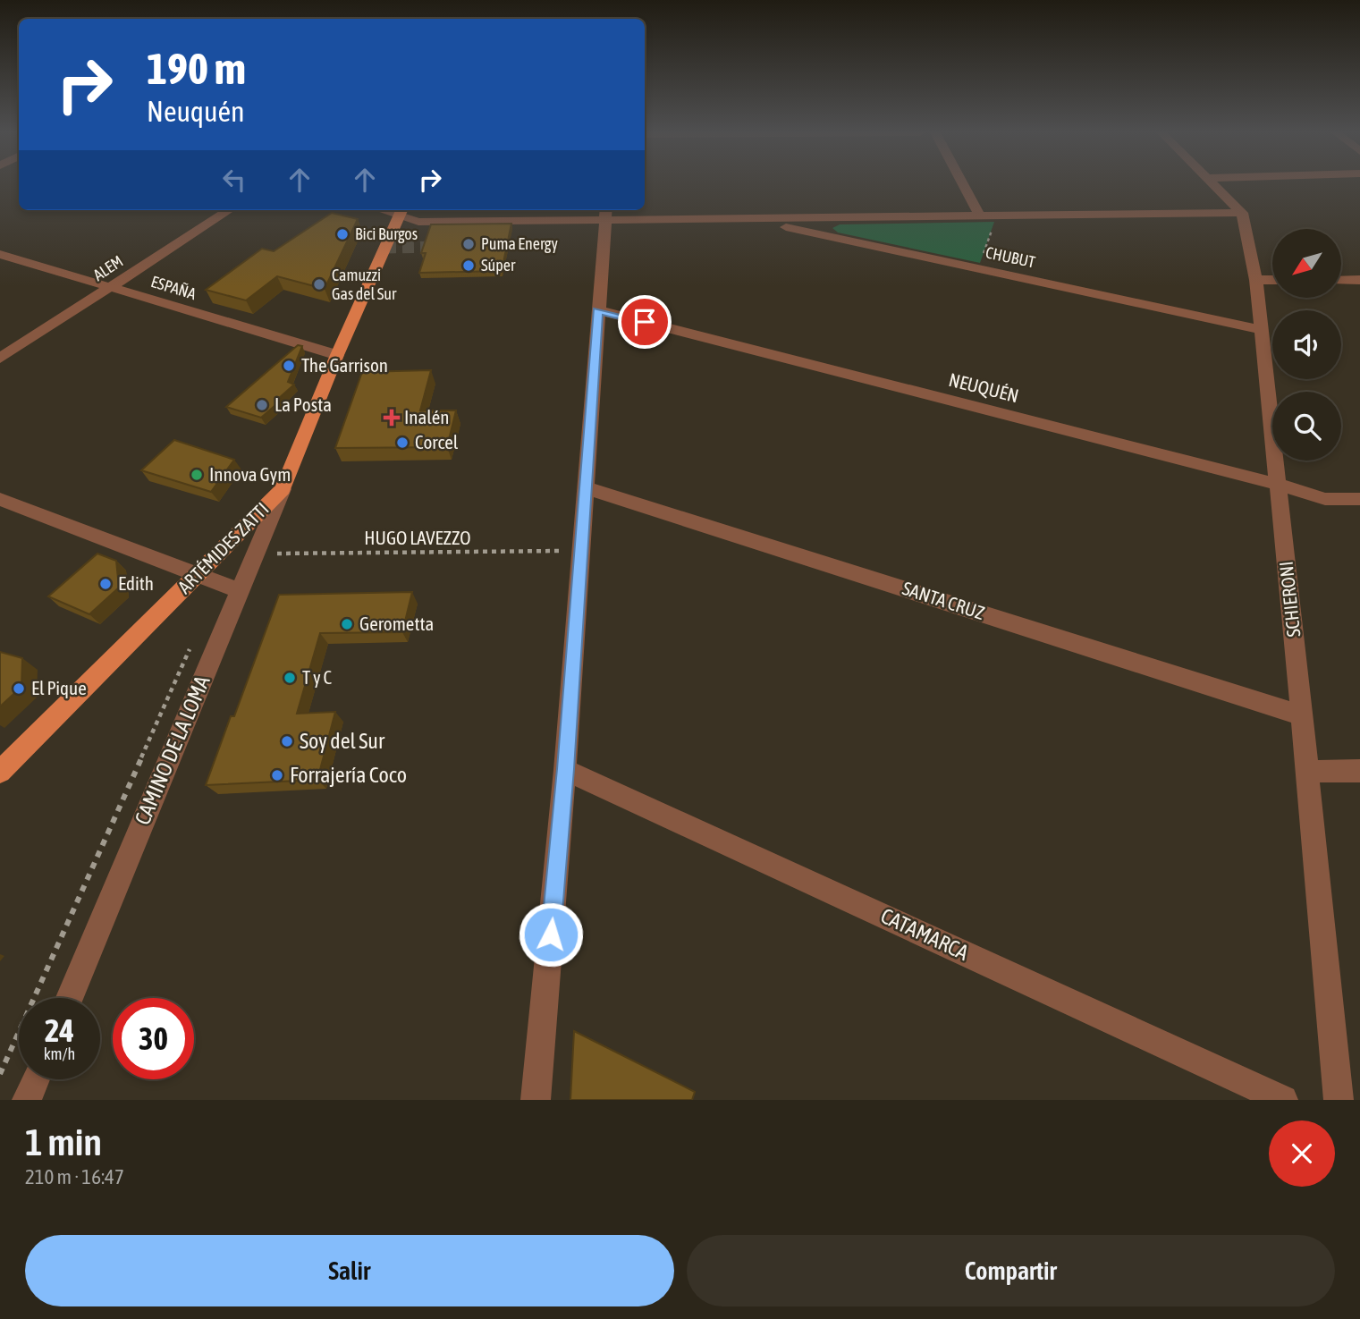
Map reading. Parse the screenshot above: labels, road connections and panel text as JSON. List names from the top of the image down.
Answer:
{
  "streets": {
    "main road": ["ARTÉMIDES ZATTI"],
    "street": [
      "CHUBUT",
      "ALEM",
      "ESPAÑA",
      "NEUQUÉN",
      "SCHIERONI",
      "SANTA CRUZ",
      "CAMINO DE LA LOMA",
      "CATAMARCA"
    ],
    "path": ["HUGO LAVEZZO"]
  },
  "crossings": [
    ["CHUBUT", "SCHIERONI"],
    ["ALEM", "ESPAÑA"],
    ["ESPAÑA", "ARTÉMIDES ZATTI"],
    ["NEUQUÉN", "SCHIERONI"],
    ["HUGO LAVEZZO", "CAMINO DE LA LOMA"],
    ["ARTÉMIDES ZATTI", "CAMINO DE LA LOMA"],
    ["SCHIERONI", "SANTA CRUZ"]
  ],
  "places": {
    "other": [
      "Bici Burgos",
      "Puma Energy",
      "Súper",
      "Camuzzi Gas del Sur",
      "The Garrison",
      "La Posta",
      "Corcel",
      "Innova Gym",
      "Edith",
      "Gerometta",
      "T y C",
      "El Pique",
      "Soy del Sur",
      "Forrajería Coco"
    ],
    "health": ["Inalén"]
  },
  "north": "bottom left",
  "page": {
    "turn": ["190 m", "Neuquén"],
    "speed": "24 km/h",
    "limit": "30",
    "heading": ["1 min", "210 m · 16:47"],
    "buttons": ["Salir", "Compartir"]
  }
}
